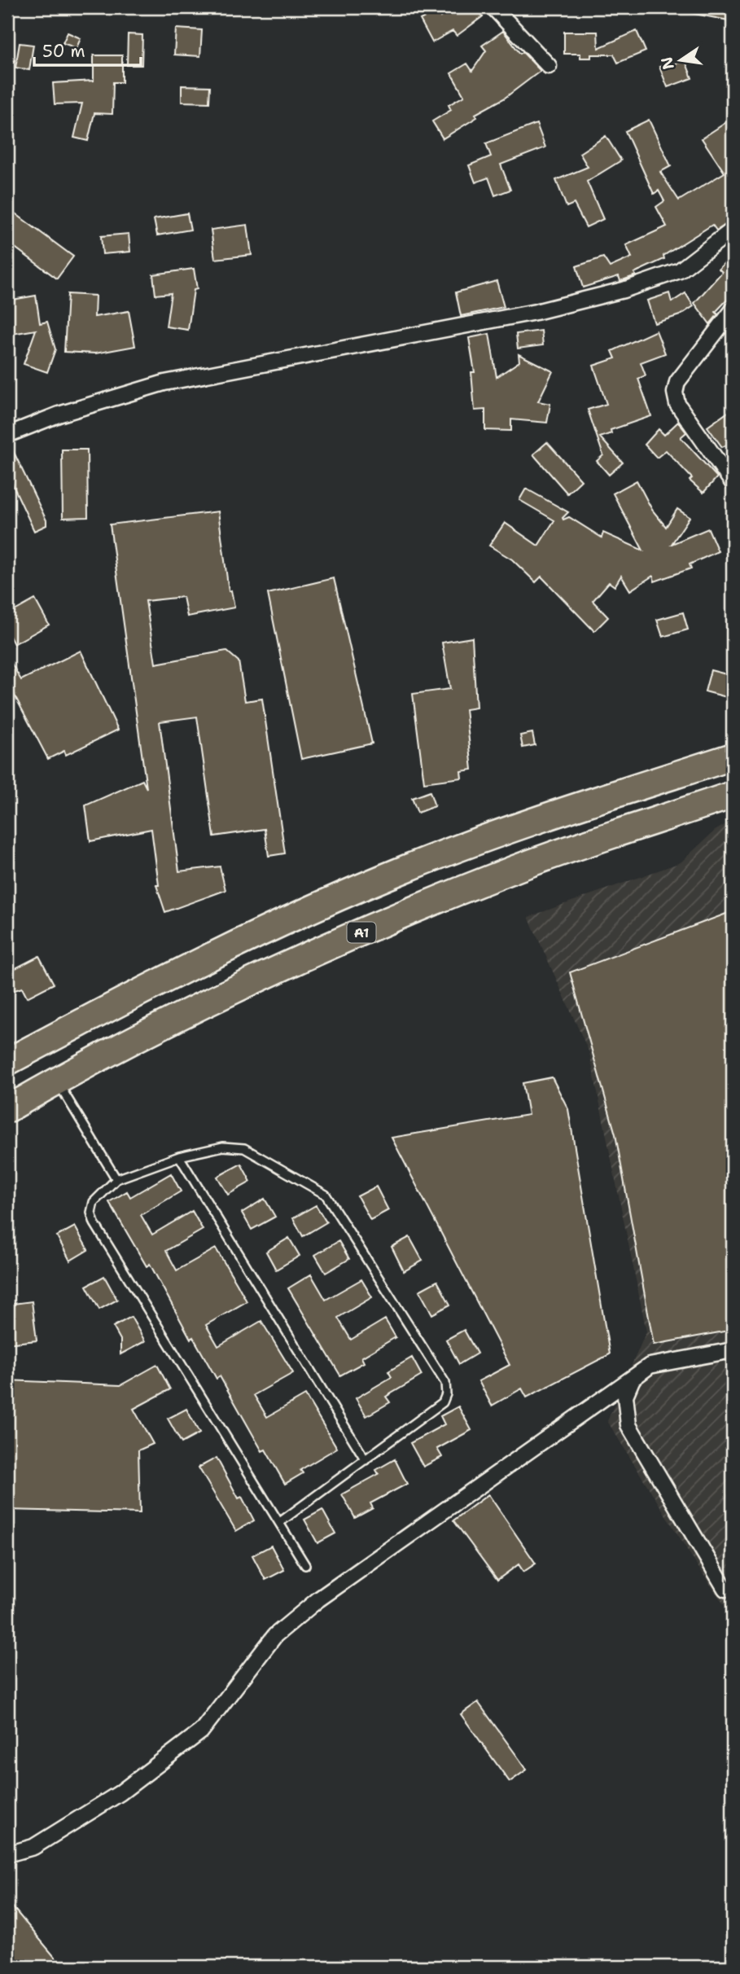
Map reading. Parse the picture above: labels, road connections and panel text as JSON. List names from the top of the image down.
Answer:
{
  "streets": {
    "highway": ["A1"]
  },
  "scale_bar": "50 m",
  "north": "left"
}
